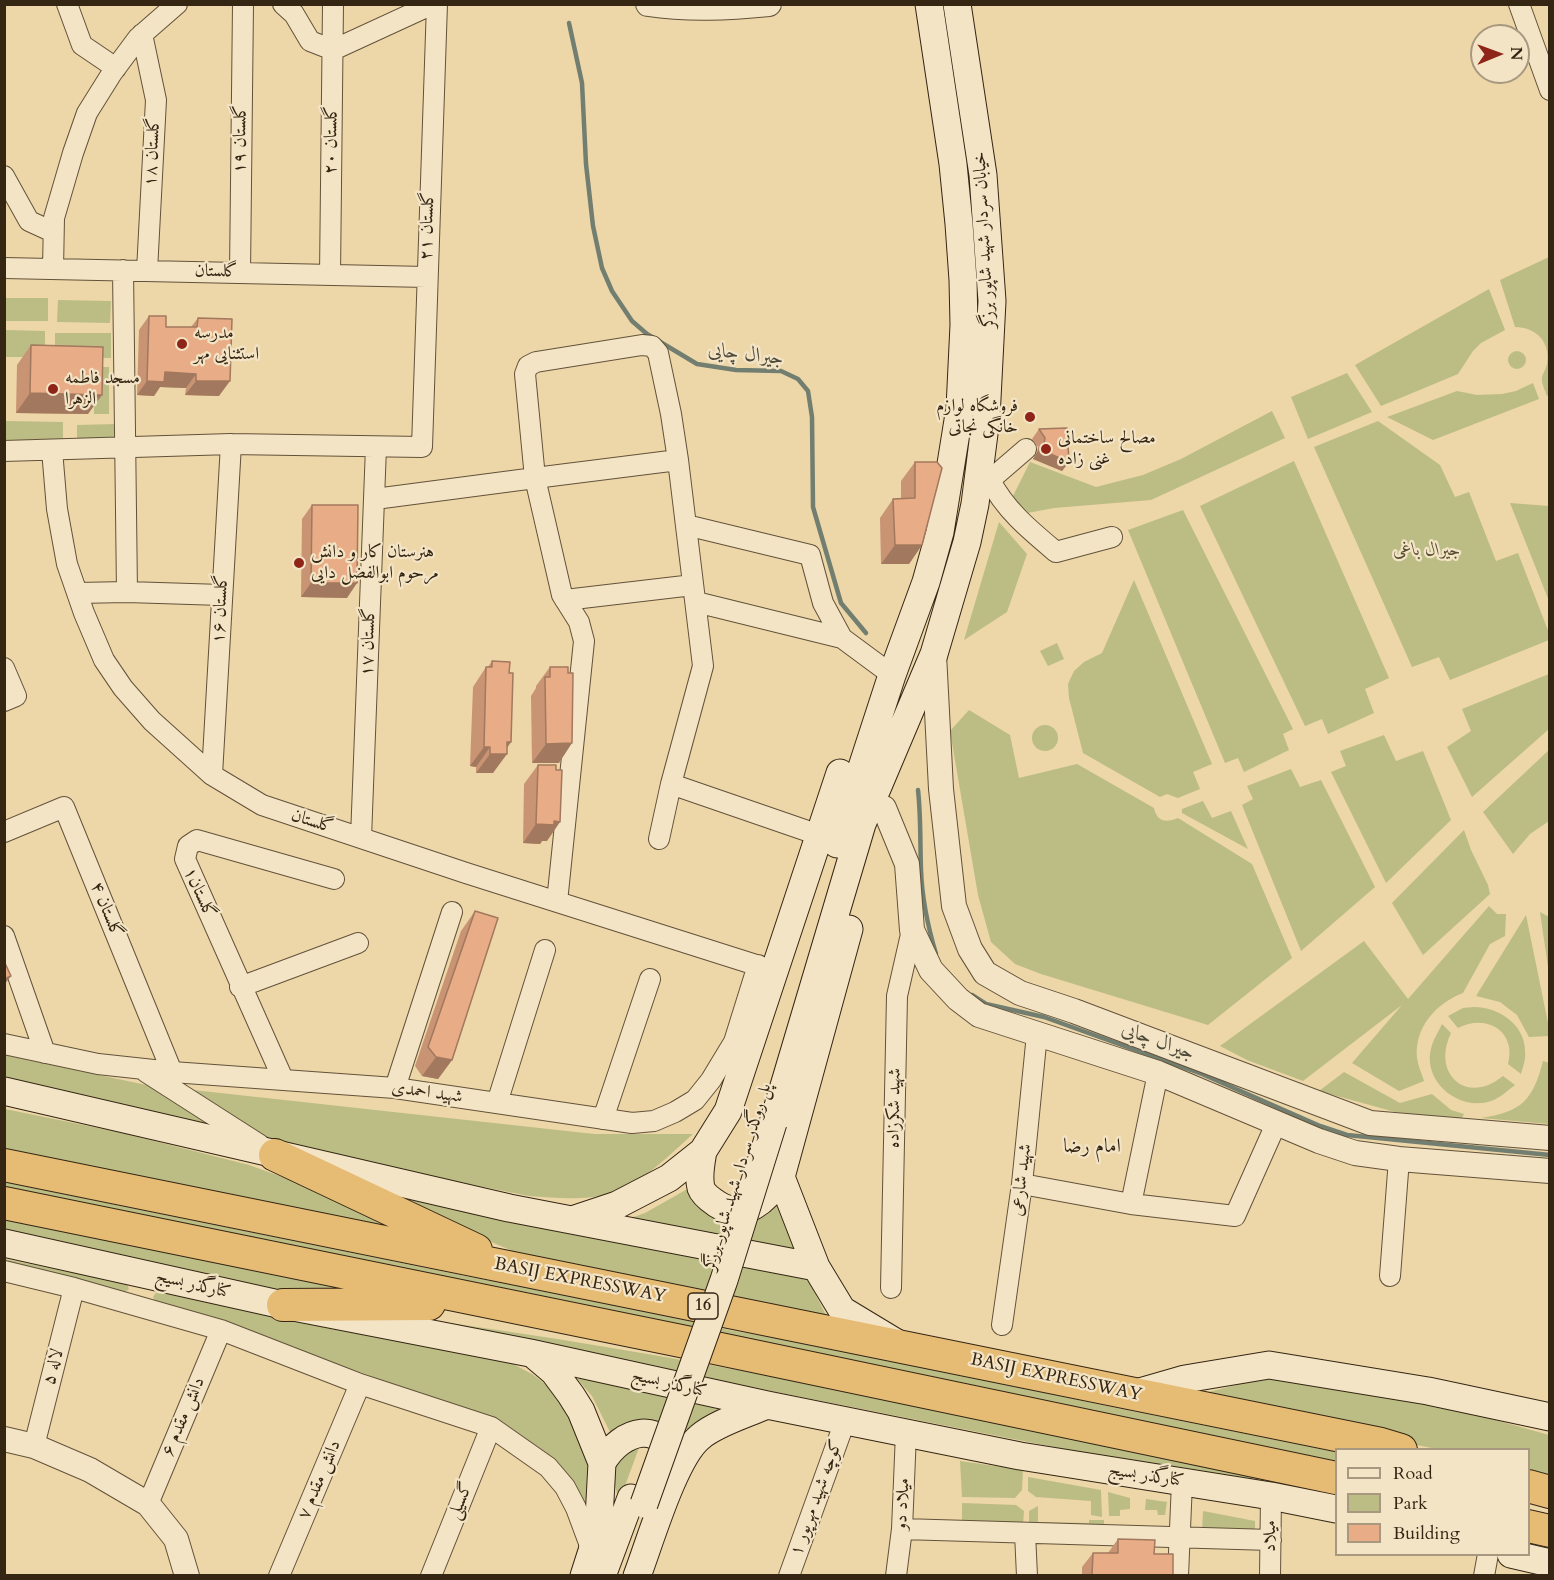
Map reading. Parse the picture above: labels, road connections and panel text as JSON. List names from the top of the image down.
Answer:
{
  "streets": {
    "highway": ["BASIJ EXPRESSWAY", "16"],
    "main road": ["خیابان سردار شهید شاپور برزگر", "پل روگذر سردار شهید شاپور برزگر", "کنارگذر بسیج"],
    "street": [
      "گلستان ۱۹",
      "گلستان ۲۰",
      "گلستان ۱۸",
      "گلستان ۲۱",
      "گلستان",
      "گلستان ۱۶",
      "گلستان ۱۷",
      "گلستان۱",
      "گلستان ۴",
      "شهید احمدی",
      "شهید شکرزاده",
      "شهید شارعی",
      "لاله ۵",
      "دانش مقدم ۶",
      "دانش مقدم ۷",
      "کوچه شهید مهرپور ۱",
      "گسیلی",
      "میلاد دو",
      "میلاد"
    ]
  },
  "crossings": [
    ["گلستان ۱۹", "گلستان"],
    ["گلستان ۲۰", "گلستان"],
    ["گلستان ۱۸", "گلستان"],
    ["گلستان ۲۱", "گلستان"],
    ["گلستان ۲۱", "گلستان ۱۷"],
    ["گلستان", "گلستان ۱۶"],
    ["گلستان", "گلستان ۱۷"],
    ["گلستان", "شهید احمدی"],
    ["گلستان۱", "شهید احمدی"],
    ["گلستان ۴", "شهید احمدی"],
    ["کنارگذر بسیج", "کوچه شهید مهرپور ۱"],
    ["کنارگذر بسیج", "میلاد دو"],
    ["کنارگذر بسیج", "میلاد"]
  ],
  "districts": ["امام رضا"],
  "water": ["جیرال چایی"],
  "parks": ["جیرال باغی"],
  "places": [
    "مدرسه استثنایی مهر",
    "مسجد فاطمه الزهرا",
    "فروشگاه لوازم خانگی نجاتی",
    "مصالح ساختمانی غنی زاده",
    "هنرستان کار و دانش مرحوم ابوالفضل دایی"
  ],
  "legend": ["Road", "Park", "Building"],
  "north": "right"
}
